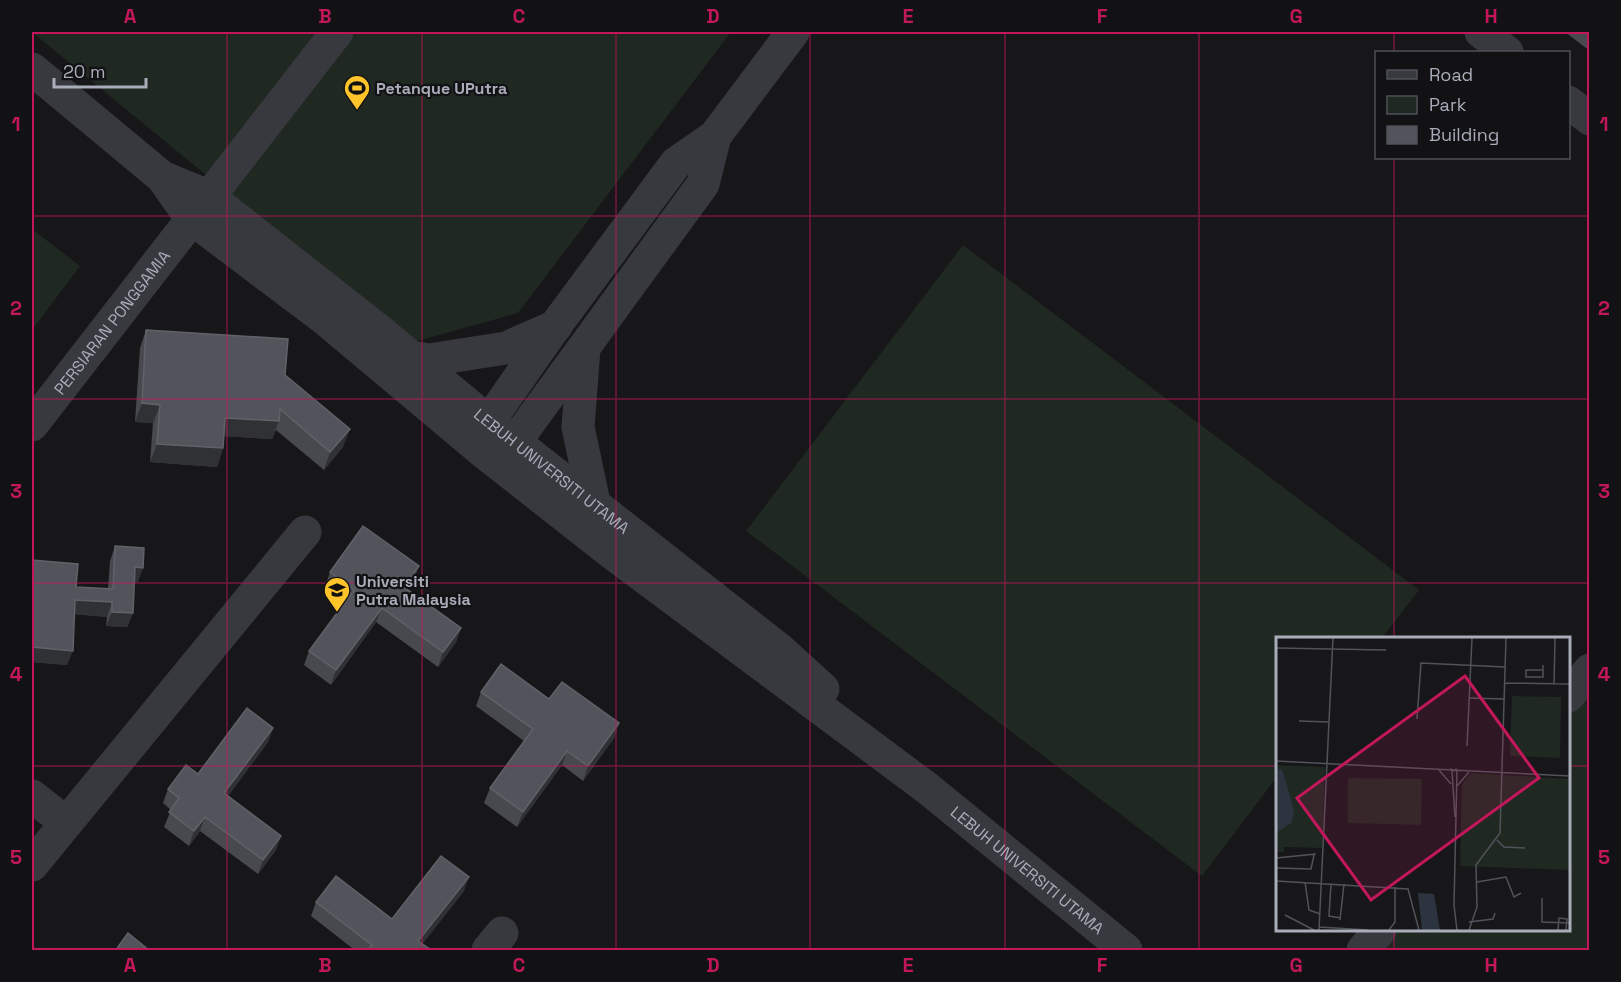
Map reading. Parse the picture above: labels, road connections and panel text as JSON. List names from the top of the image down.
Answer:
{
  "streets": {
    "street": ["PERSIARAN PONGGAMIA", "LEBUH UNIVERSITI UTAMA"]
  },
  "crossings": [
    ["PERSIARAN PONGGAMIA", "LEBUH UNIVERSITI UTAMA"]
  ],
  "places": {
    "sports": ["Petanque UPutra"],
    "school or university": ["Universiti Putra Malaysia"]
  },
  "legend": ["Road", "Park", "Building"],
  "scale_bar": "20 m",
  "grid": {
    "columns": [
      "A",
      "B",
      "C",
      "D",
      "E",
      "F",
      "G",
      "H"
    ],
    "rows": [
      "1",
      "2",
      "3",
      "4",
      "5"
    ]
  }
}
